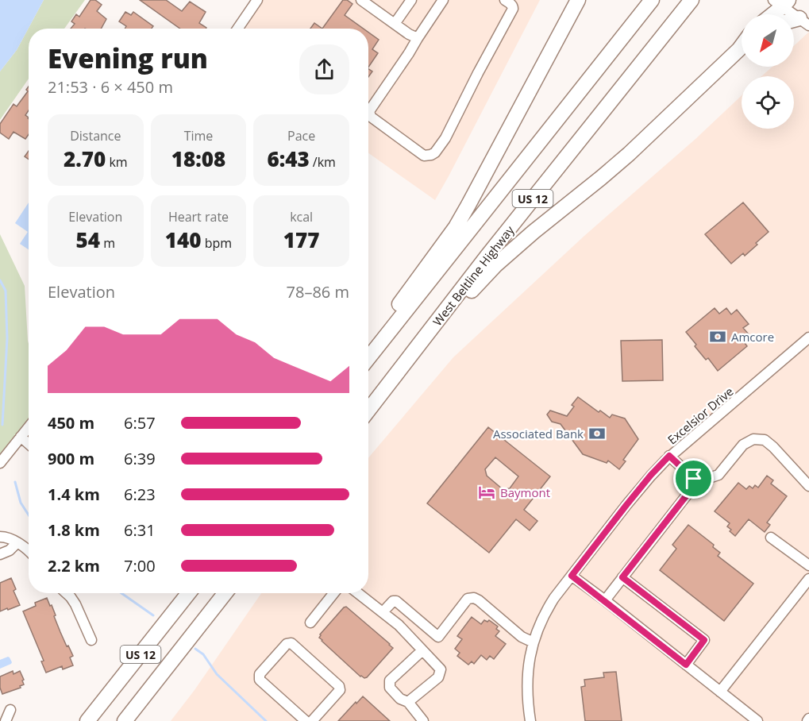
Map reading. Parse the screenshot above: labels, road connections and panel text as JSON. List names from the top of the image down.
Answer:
{
  "streets": {
    "highway": ["US 12", "West Beltline Highway"],
    "street": ["Excelsior Drive"]
  },
  "places": {
    "bank": ["Amcore", "Associated Bank"],
    "hotel": ["Baymont"]
  },
  "north": "bottom left",
  "page": {
    "heading": ["Evening run", "21:53 · 6 × 450 m"],
    "stats": [
      ["Distance", "2.70 km"],
      ["Time", "18:08"],
      ["Pace", "6:43 /km"],
      ["Elevation", "54 m"],
      ["Heart rate", "140 bpm"],
      ["kcal", "177"]
    ],
    "chart": ["Elevation", "78–86 m"],
    "list": [
      {
        "name": "450 m",
        "note": "6:57"
      },
      {
        "name": "900 m",
        "note": "6:39"
      },
      {
        "name": "1.4 km",
        "note": "6:23"
      },
      {
        "name": "1.8 km",
        "note": "6:31"
      },
      {
        "name": "2.2 km",
        "note": "7:00"
      }
    ]
  }
}
